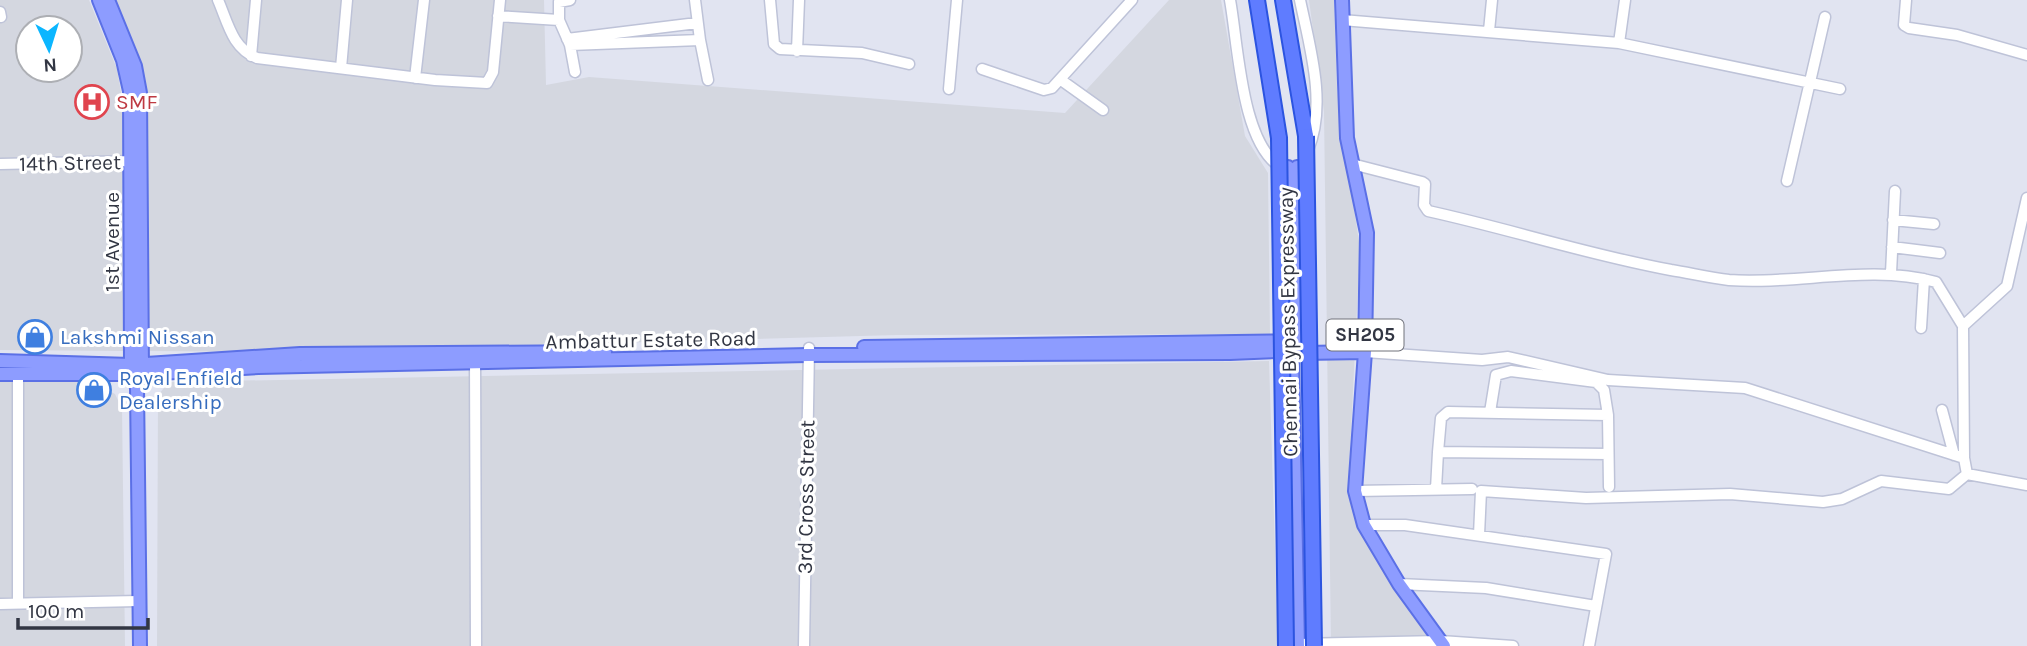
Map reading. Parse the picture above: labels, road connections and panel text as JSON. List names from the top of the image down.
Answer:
{
  "streets": {
    "highway": ["Chennai Bypass Expressway"],
    "main road": ["1st Avenue", "SH205", "Ambattur Estate Road"],
    "street": ["14th Street", "3rd Cross Street"]
  },
  "crossings": [
    ["14th Street", "1st Avenue"],
    ["1st Avenue", "Ambattur Estate Road"],
    ["SH205", "Ambattur Estate Road"],
    ["Ambattur Estate Road", "3rd Cross Street"]
  ],
  "places": {
    "hospital": ["SMF"],
    "shop": ["Lakshmi Nissan", "Royal Enfield Dealership"]
  },
  "scale_bar": "100 m",
  "north": "bottom"
}
